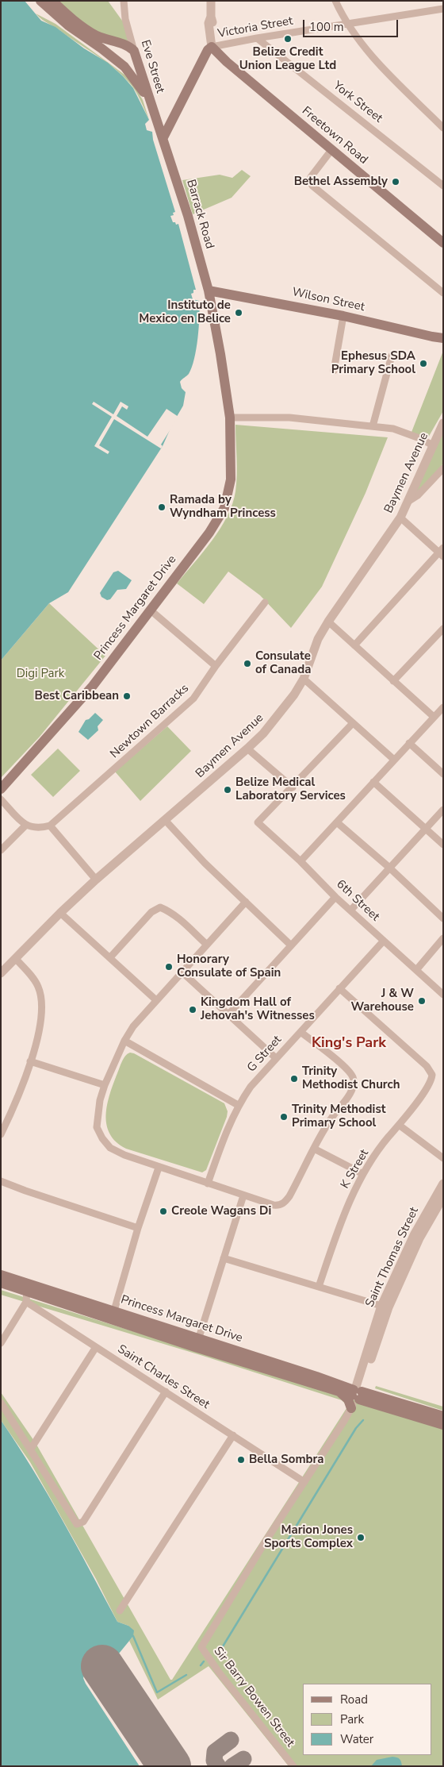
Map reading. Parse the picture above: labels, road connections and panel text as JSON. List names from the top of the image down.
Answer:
{
  "streets": {
    "main road": [
      "Eve Street",
      "Freetown Road",
      "Barrack Road",
      "Wilson Street",
      "Princess Margaret Drive"
    ],
    "street": [
      "Victoria Street",
      "York Street",
      "Baymen Avenue",
      "Newtown Barracks",
      "6th Street",
      "G Street",
      "K Street",
      "Saint Thomas Street",
      "Saint Charles Street",
      "Sir Barry Bowen Street"
    ]
  },
  "crossings": [
    ["Victoria Street", "York Street"],
    ["Victoria Street", "Freetown Road"],
    ["Eve Street", "Barrack Road"],
    ["Barrack Road", "Wilson Street"],
    ["Barrack Road", "Princess Margaret Drive"],
    ["Princess Margaret Drive", "Saint Thomas Street"],
    ["Princess Margaret Drive", "Sir Barry Bowen Street"],
    ["6th Street", "G Street"],
    ["G Street", "K Street"],
    ["Saint Thomas Street", "Sir Barry Bowen Street"],
    ["Saint Charles Street", "Sir Barry Bowen Street"]
  ],
  "districts": ["King's Park"],
  "parks": ["Digi Park"],
  "places": [
    "Belize Credit Union League Ltd",
    "Bethel Assembly",
    "Instituto de Mexico en Belice",
    "Ephesus SDA Primary School",
    "Ramada by Wyndham Princess",
    "Consulate of Canada",
    "Best Caribbean",
    "Belize Medical Laboratory Services",
    "Honorary Consulate of Spain",
    "J & W Warehouse",
    "Kingdom Hall of Jehovah's Witnesses",
    "Trinity Methodist Church",
    "Trinity Methodist Primary School",
    "Creole Wagans Di",
    "Bella Sombra",
    "Marion Jones Sports Complex"
  ],
  "legend": ["Road", "Park", "Water"],
  "scale_bar": "100 m"
}
